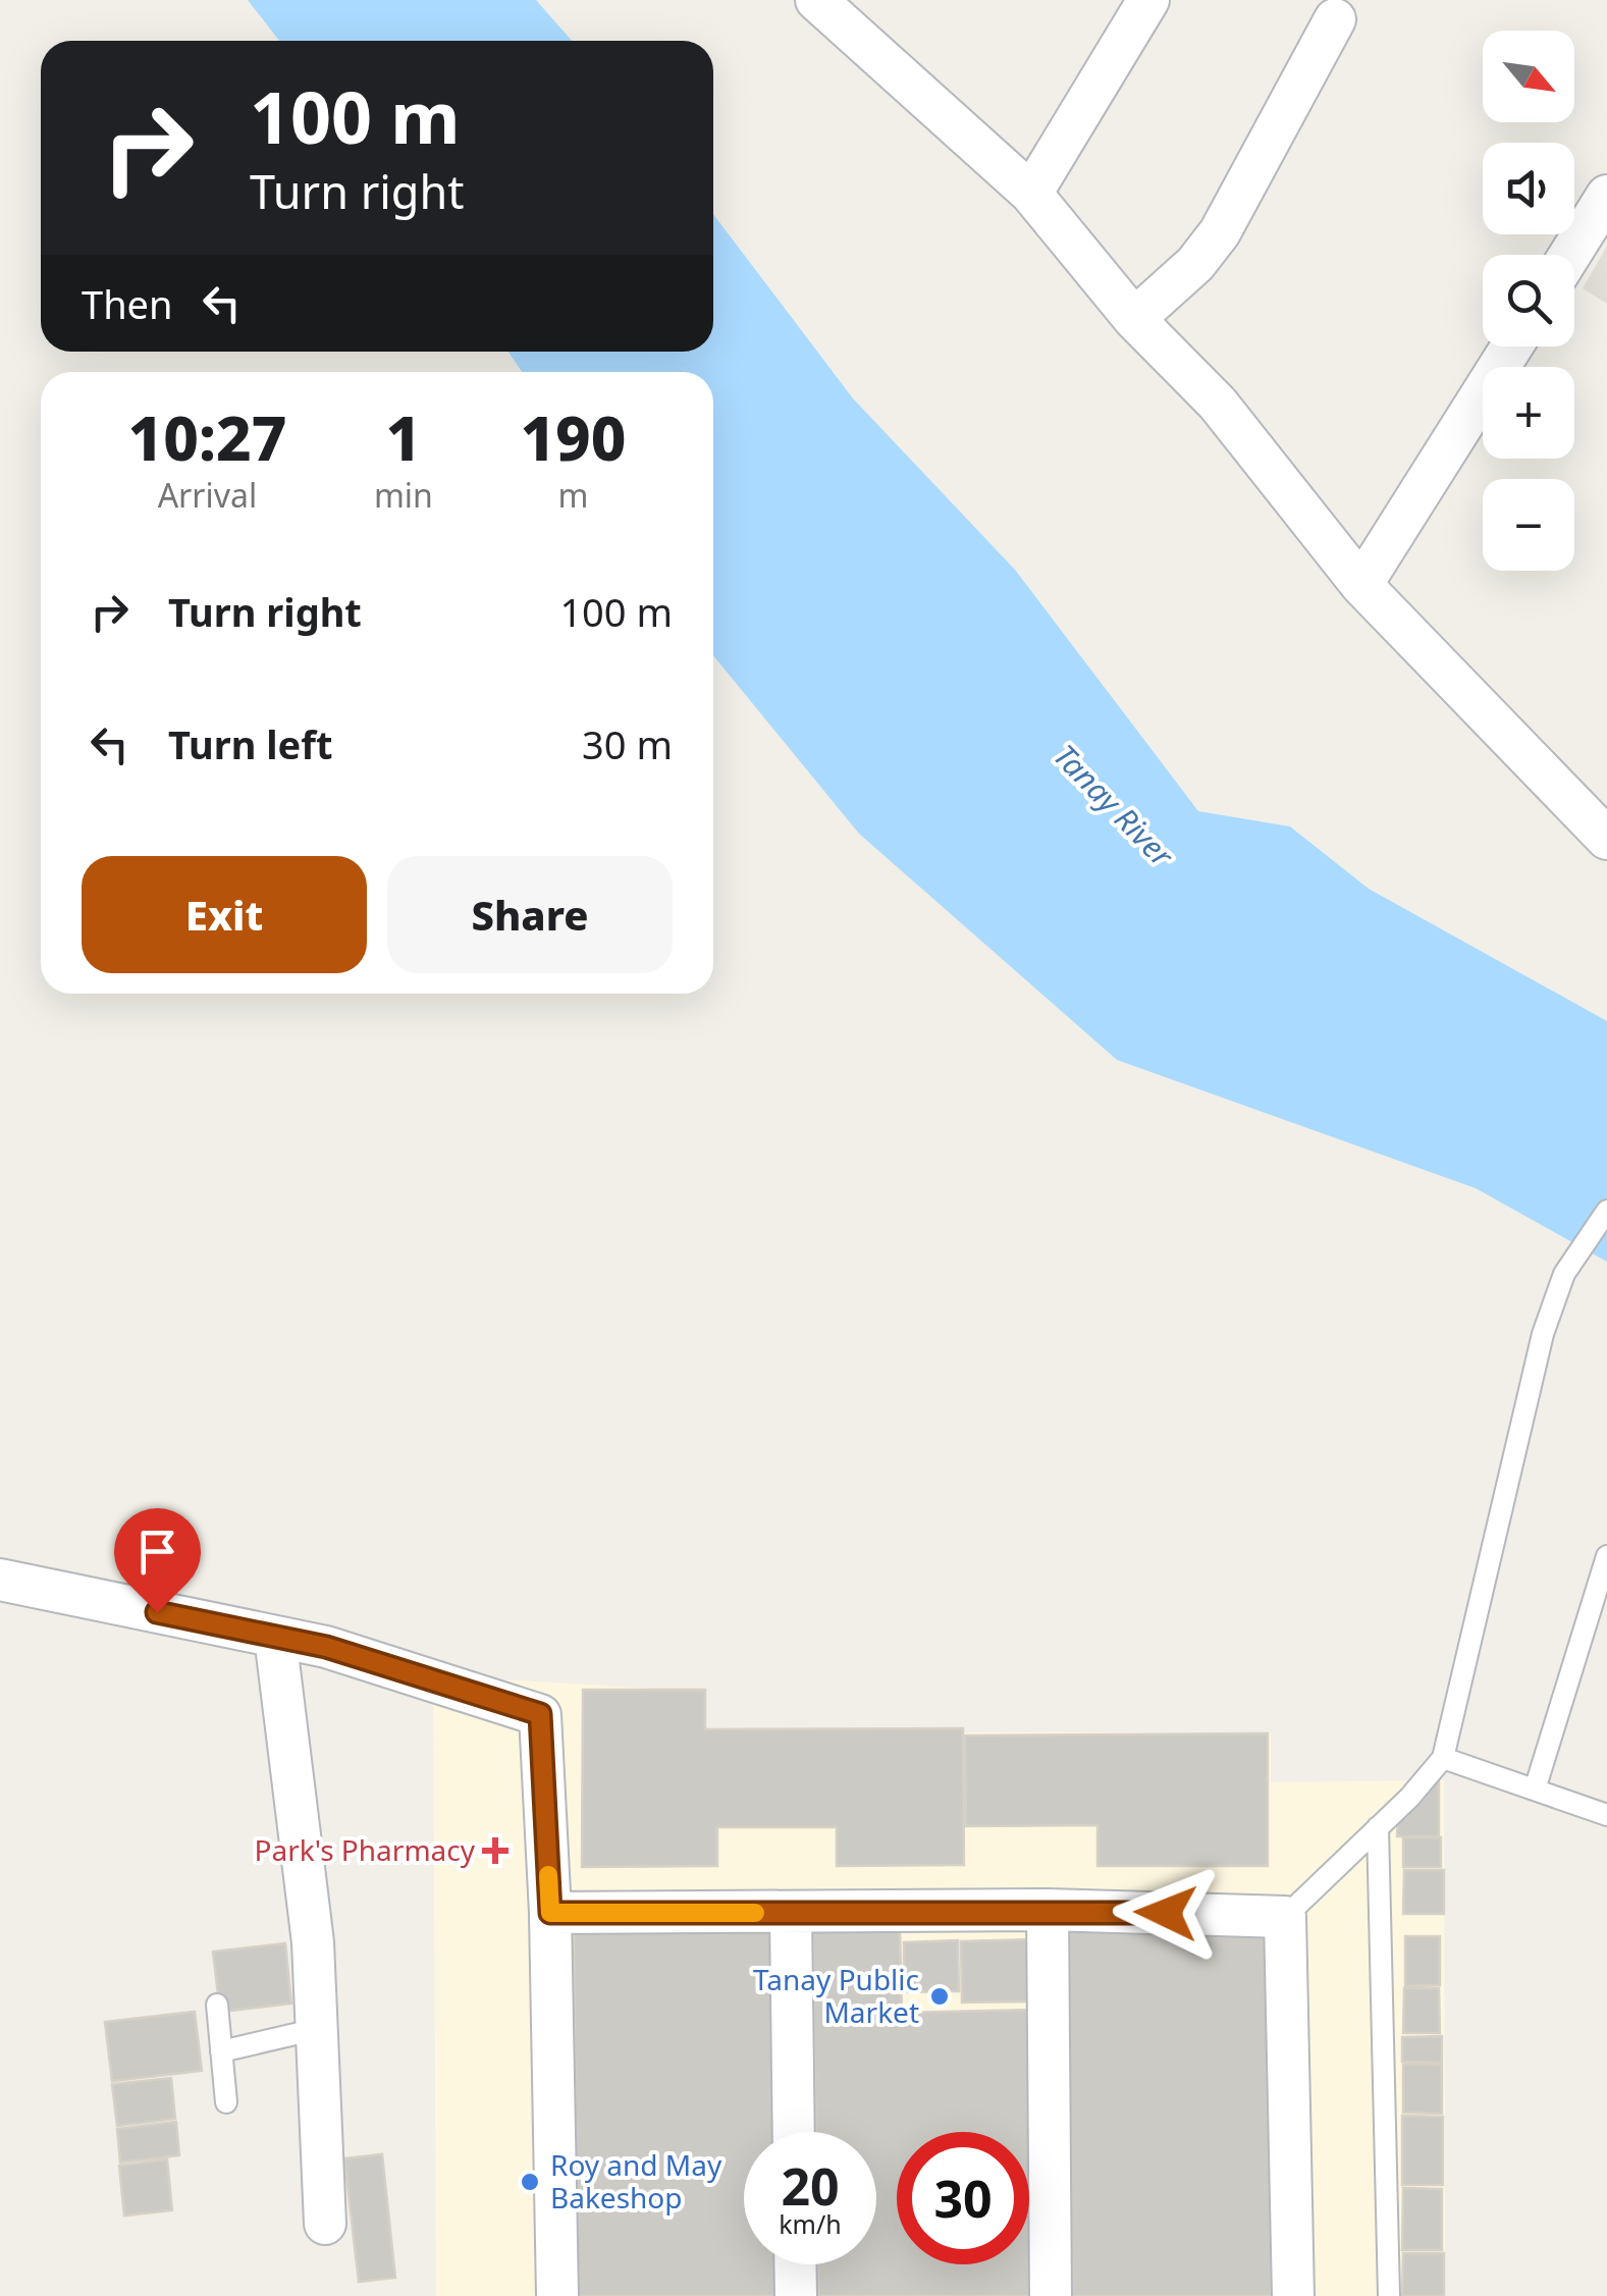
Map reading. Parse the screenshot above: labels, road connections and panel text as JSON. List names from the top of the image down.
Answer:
{
  "water": ["Tanay River"],
  "places": {
    "health": ["Park's Pharmacy"],
    "other": ["Tanay Public Market", "Roy and May Bakeshop"]
  },
  "north": "bottom right",
  "page": {
    "map_buttons": ["+", "−"],
    "turn": ["100 m", "Turn right"],
    "then": "Then",
    "eta": [
      "10:27",
      "Arrival",
      "1",
      "min",
      "190",
      "m"
    ],
    "list": [
      {
        "name": "Turn right",
        "value": "100 m"
      },
      {
        "name": "Turn left",
        "value": "30 m"
      }
    ],
    "buttons": ["Exit", "Share"],
    "speed": "20 km/h",
    "limit": "30"
  }
}
